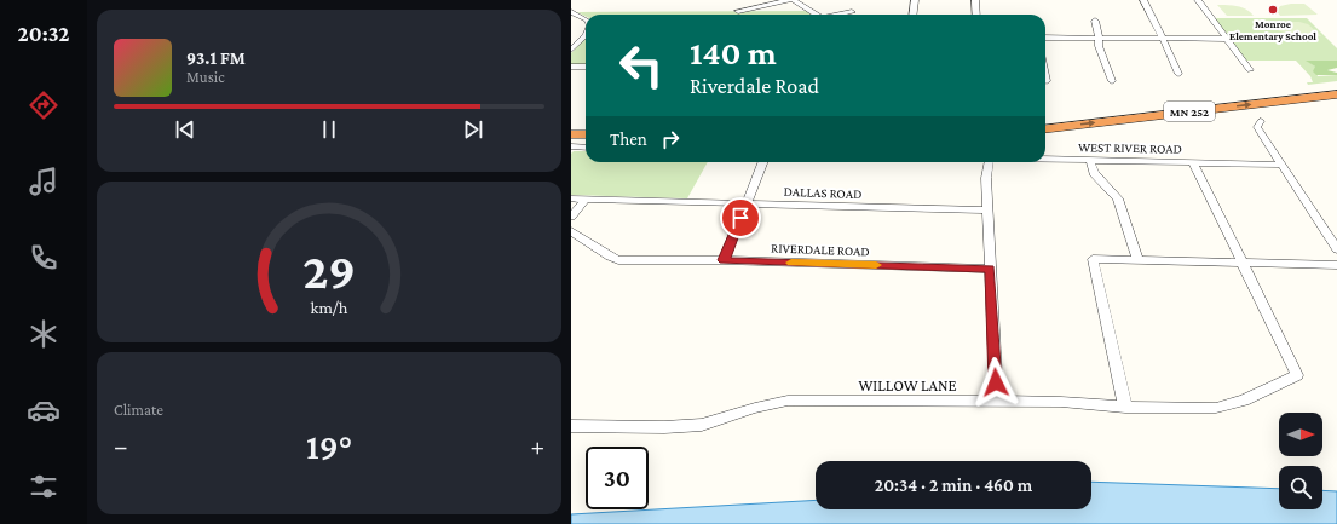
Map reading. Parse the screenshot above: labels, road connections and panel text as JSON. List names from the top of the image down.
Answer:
{
  "streets": {
    "highway": ["MN 252"],
    "street": [
      "WEST RIVER ROAD",
      "DALLAS ROAD",
      "RIVERDALE ROAD",
      "WILLOW LANE"
    ]
  },
  "places": ["Monroe Elementary School"],
  "north": "right",
  "page": {
    "tabs": "20:32",
    "turn": ["140 m", "Riverdale Road"],
    "song": ["93.1 FM", "Music"],
    "then": "Then",
    "tile": "Climate",
    "heat": ["−", "19°", "+"],
    "limit": "30",
    "trip": "20:34 · 2 min · 460 m",
    "gauge": ["29", "km/h"]
  }
}
